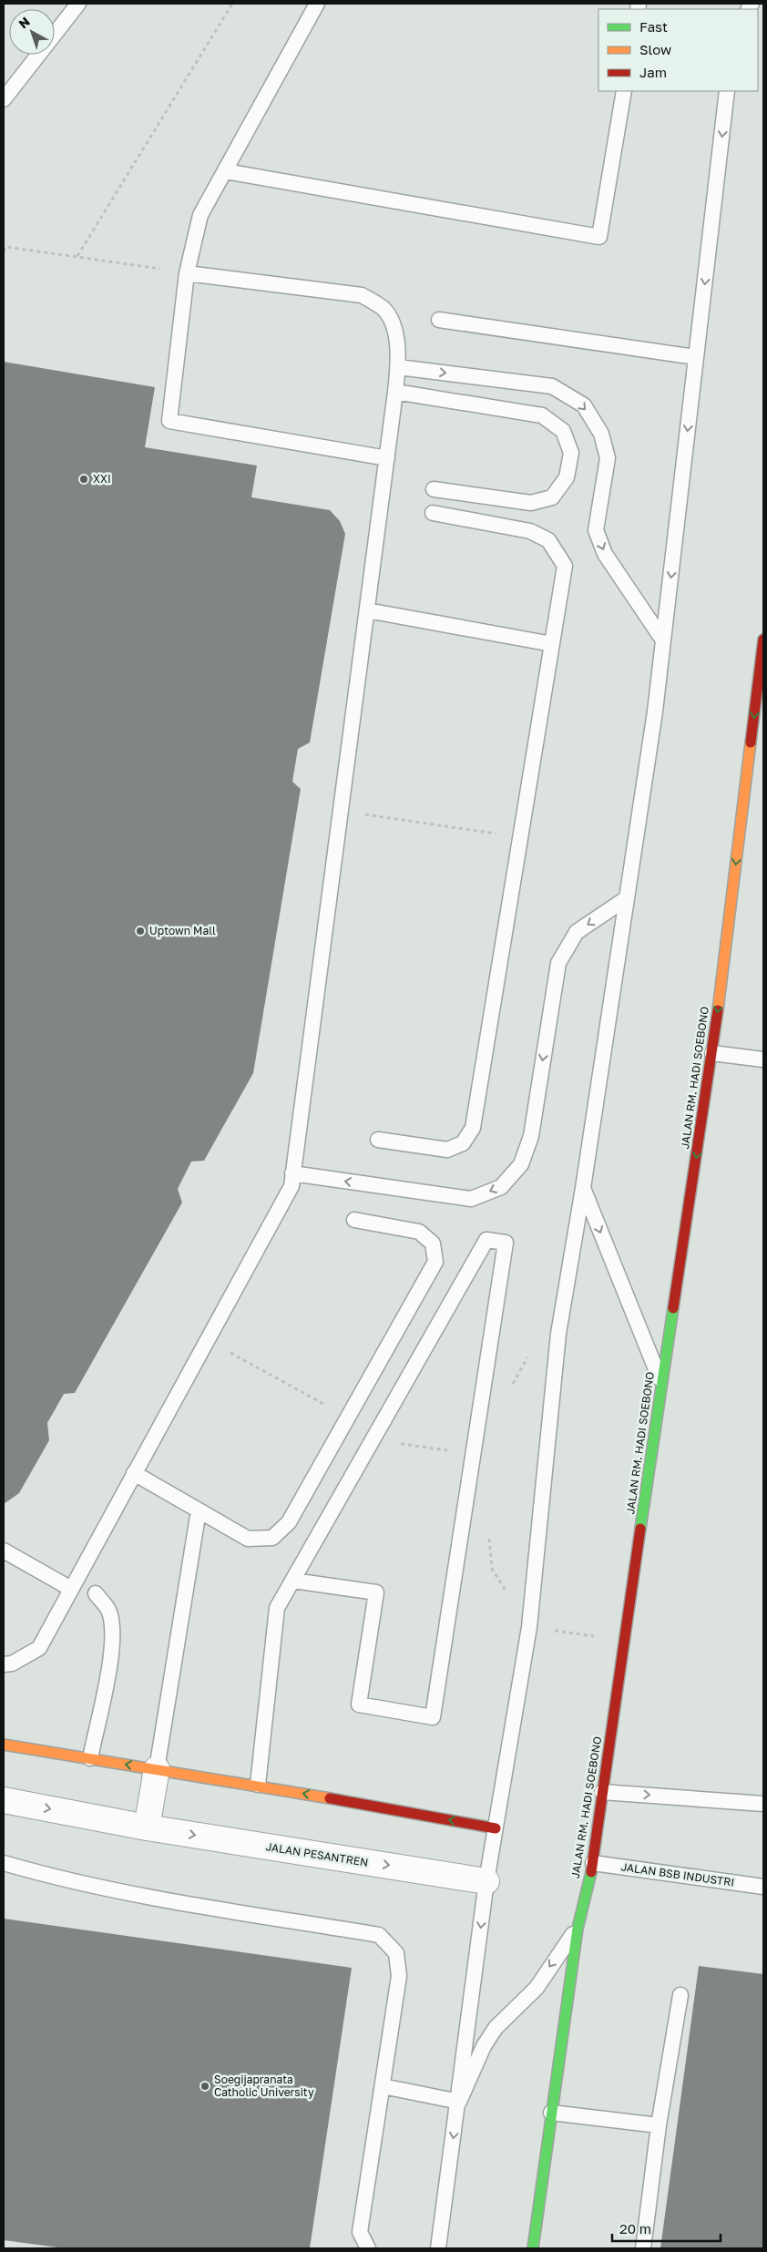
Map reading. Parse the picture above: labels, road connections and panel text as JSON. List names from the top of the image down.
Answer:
{
  "streets": {
    "main road": ["JALAN RM. HADI SOEBONO"],
    "street": ["JALAN PESANTREN"],
    "lane": ["JALAN BSB INDUSTRI"]
  },
  "crossings": [
    ["JALAN RM. HADI SOEBONO", "JALAN BSB INDUSTRI"]
  ],
  "one_way": ["JALAN RM. HADI SOEBONO", "JALAN PESANTREN"],
  "places": ["XXI", "Uptown Mall", "Soegijapranata Catholic University"],
  "legend": ["Fast", "Slow", "Jam"],
  "scale_bar": "20 m",
  "north": "top left"
}
